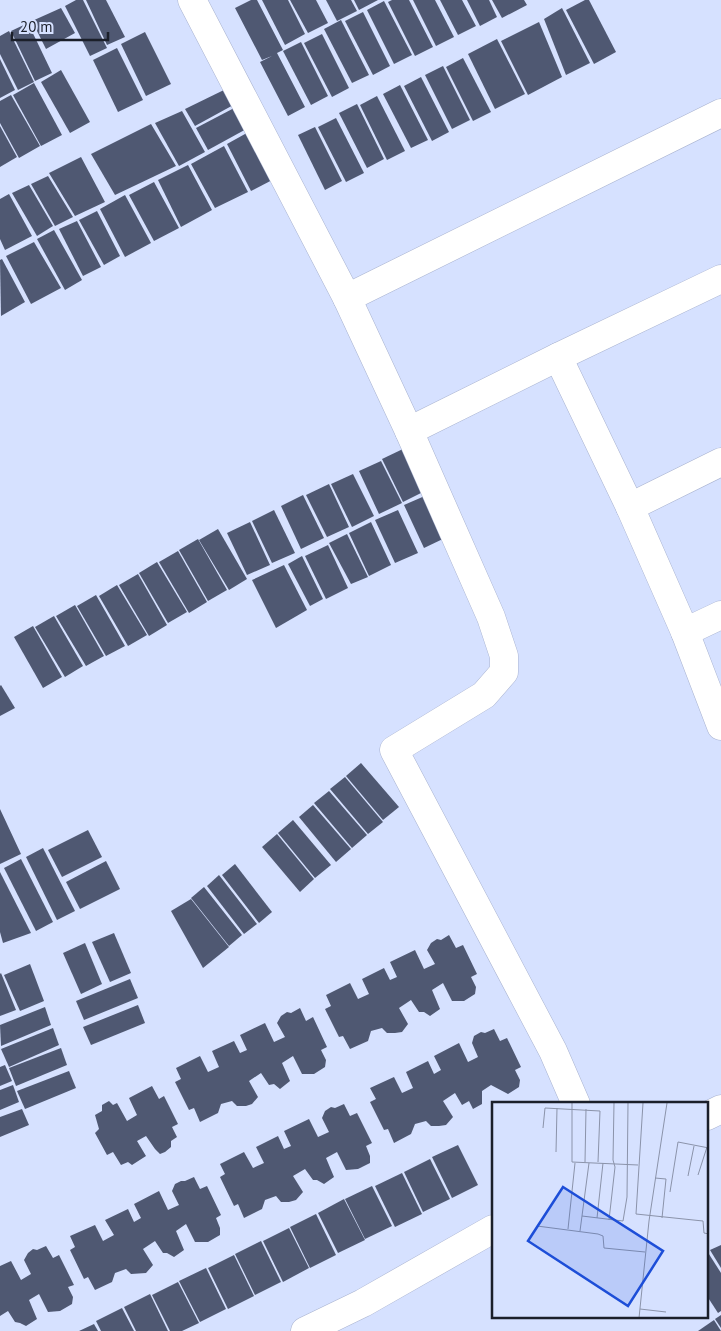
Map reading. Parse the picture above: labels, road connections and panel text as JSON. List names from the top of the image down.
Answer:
{
  "scale_bar": "20 m"
}
